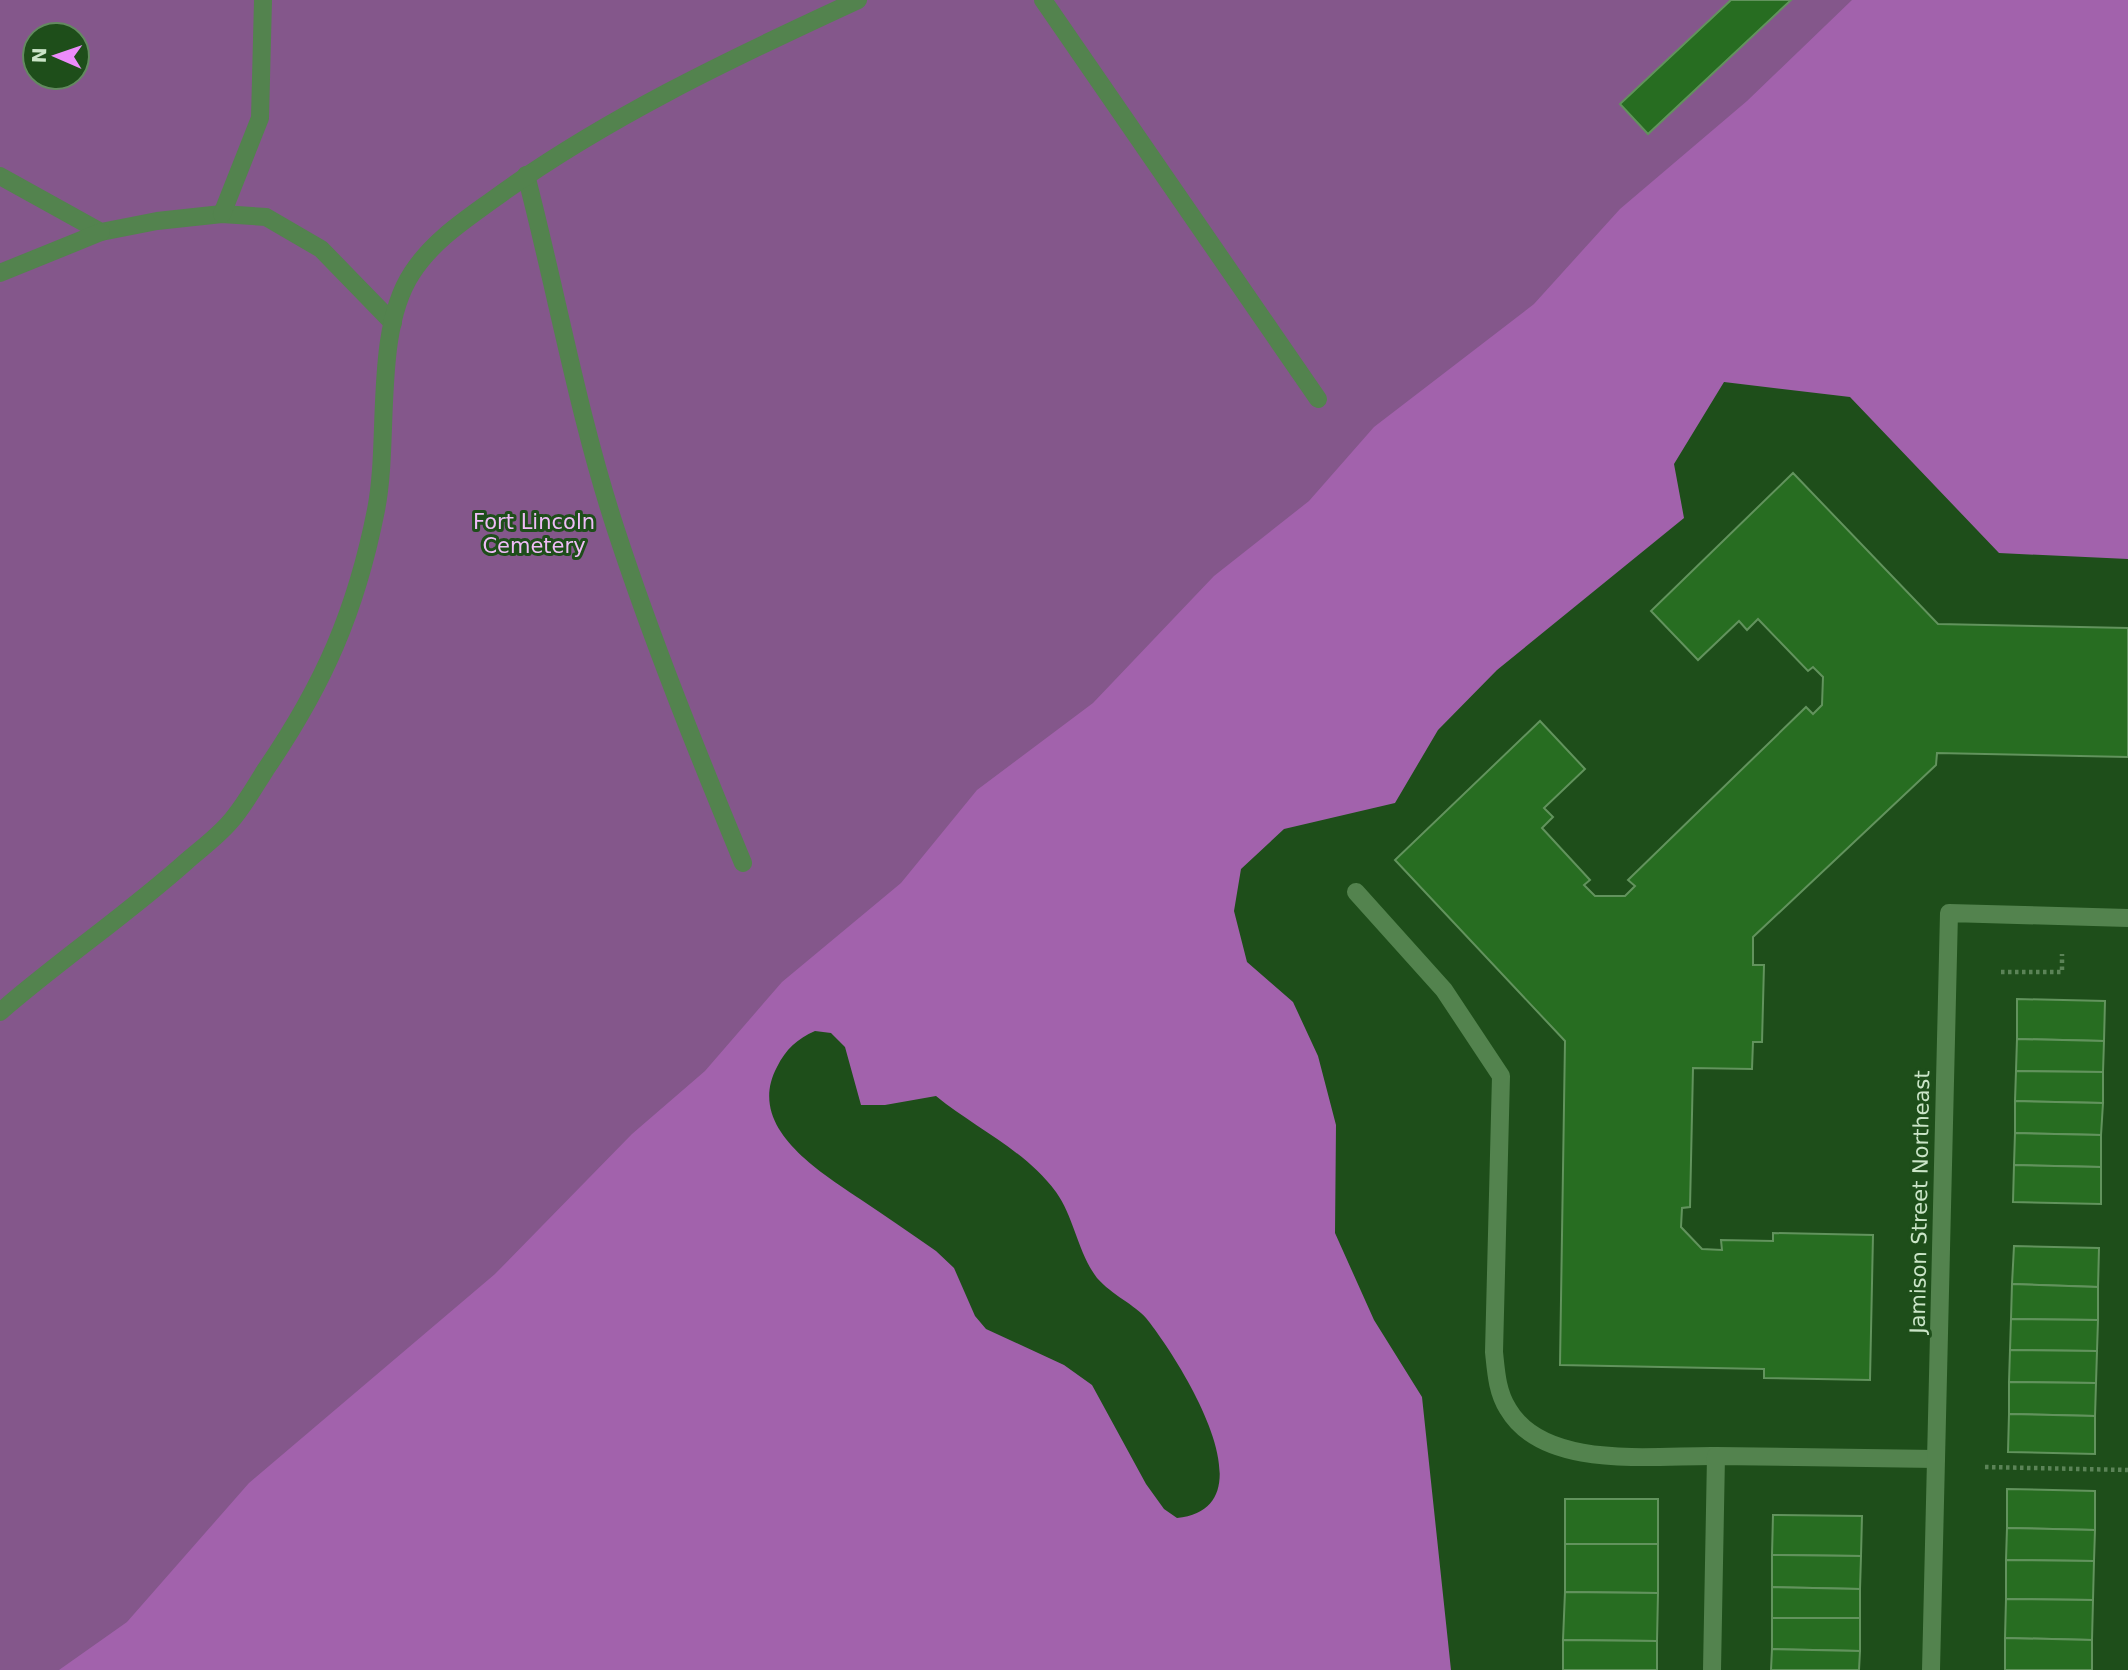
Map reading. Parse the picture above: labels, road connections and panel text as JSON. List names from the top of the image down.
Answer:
{
  "streets": {
    "street": ["Jamison Street Northeast"]
  },
  "parks": ["Fort Lincoln Cemetery"],
  "north": "left"
}
